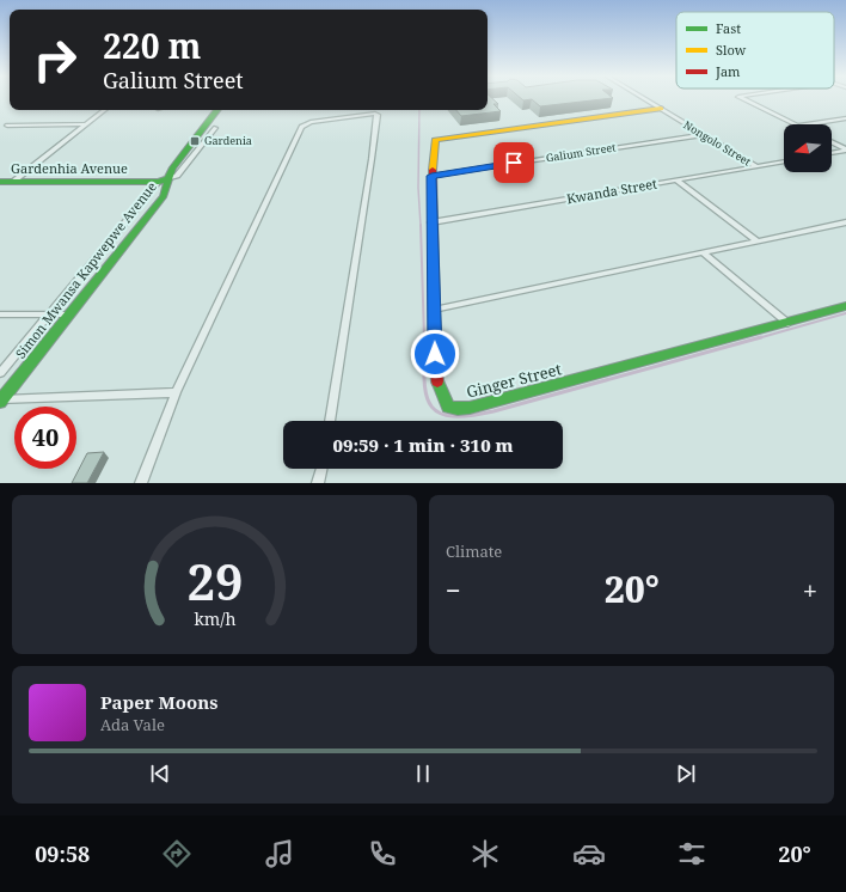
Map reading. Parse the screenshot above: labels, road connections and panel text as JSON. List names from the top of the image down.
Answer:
{
  "streets": {
    "street": [
      "Nongolo Street",
      "Galium Street",
      "Gardenhia Avenue",
      "Kwanda Street",
      "Simon Mwansa Kapwepwe Avenue",
      "Ginger Street"
    ]
  },
  "crossings": [
    ["Nongolo Street", "Galium Street"],
    ["Nongolo Street", "Kwanda Street"],
    ["Nongolo Street", "Ginger Street"],
    ["Galium Street", "Ginger Street"],
    ["Gardenhia Avenue", "Simon Mwansa Kapwepwe Avenue"],
    ["Kwanda Street", "Ginger Street"]
  ],
  "places": {
    "transit": ["Gardenia"]
  },
  "legend": ["Fast", "Slow", "Jam"],
  "north": "left",
  "page": {
    "turn": ["220 m", "Galium Street"],
    "limit": "40",
    "trip": "09:59 · 1 min · 310 m",
    "tile": "Climate",
    "heat": ["−", "20°", "+"],
    "song": ["Paper Moons", "Ada Vale"],
    "tabs": ["09:58", "20°"],
    "gauge": ["29", "km/h"]
  }
}
